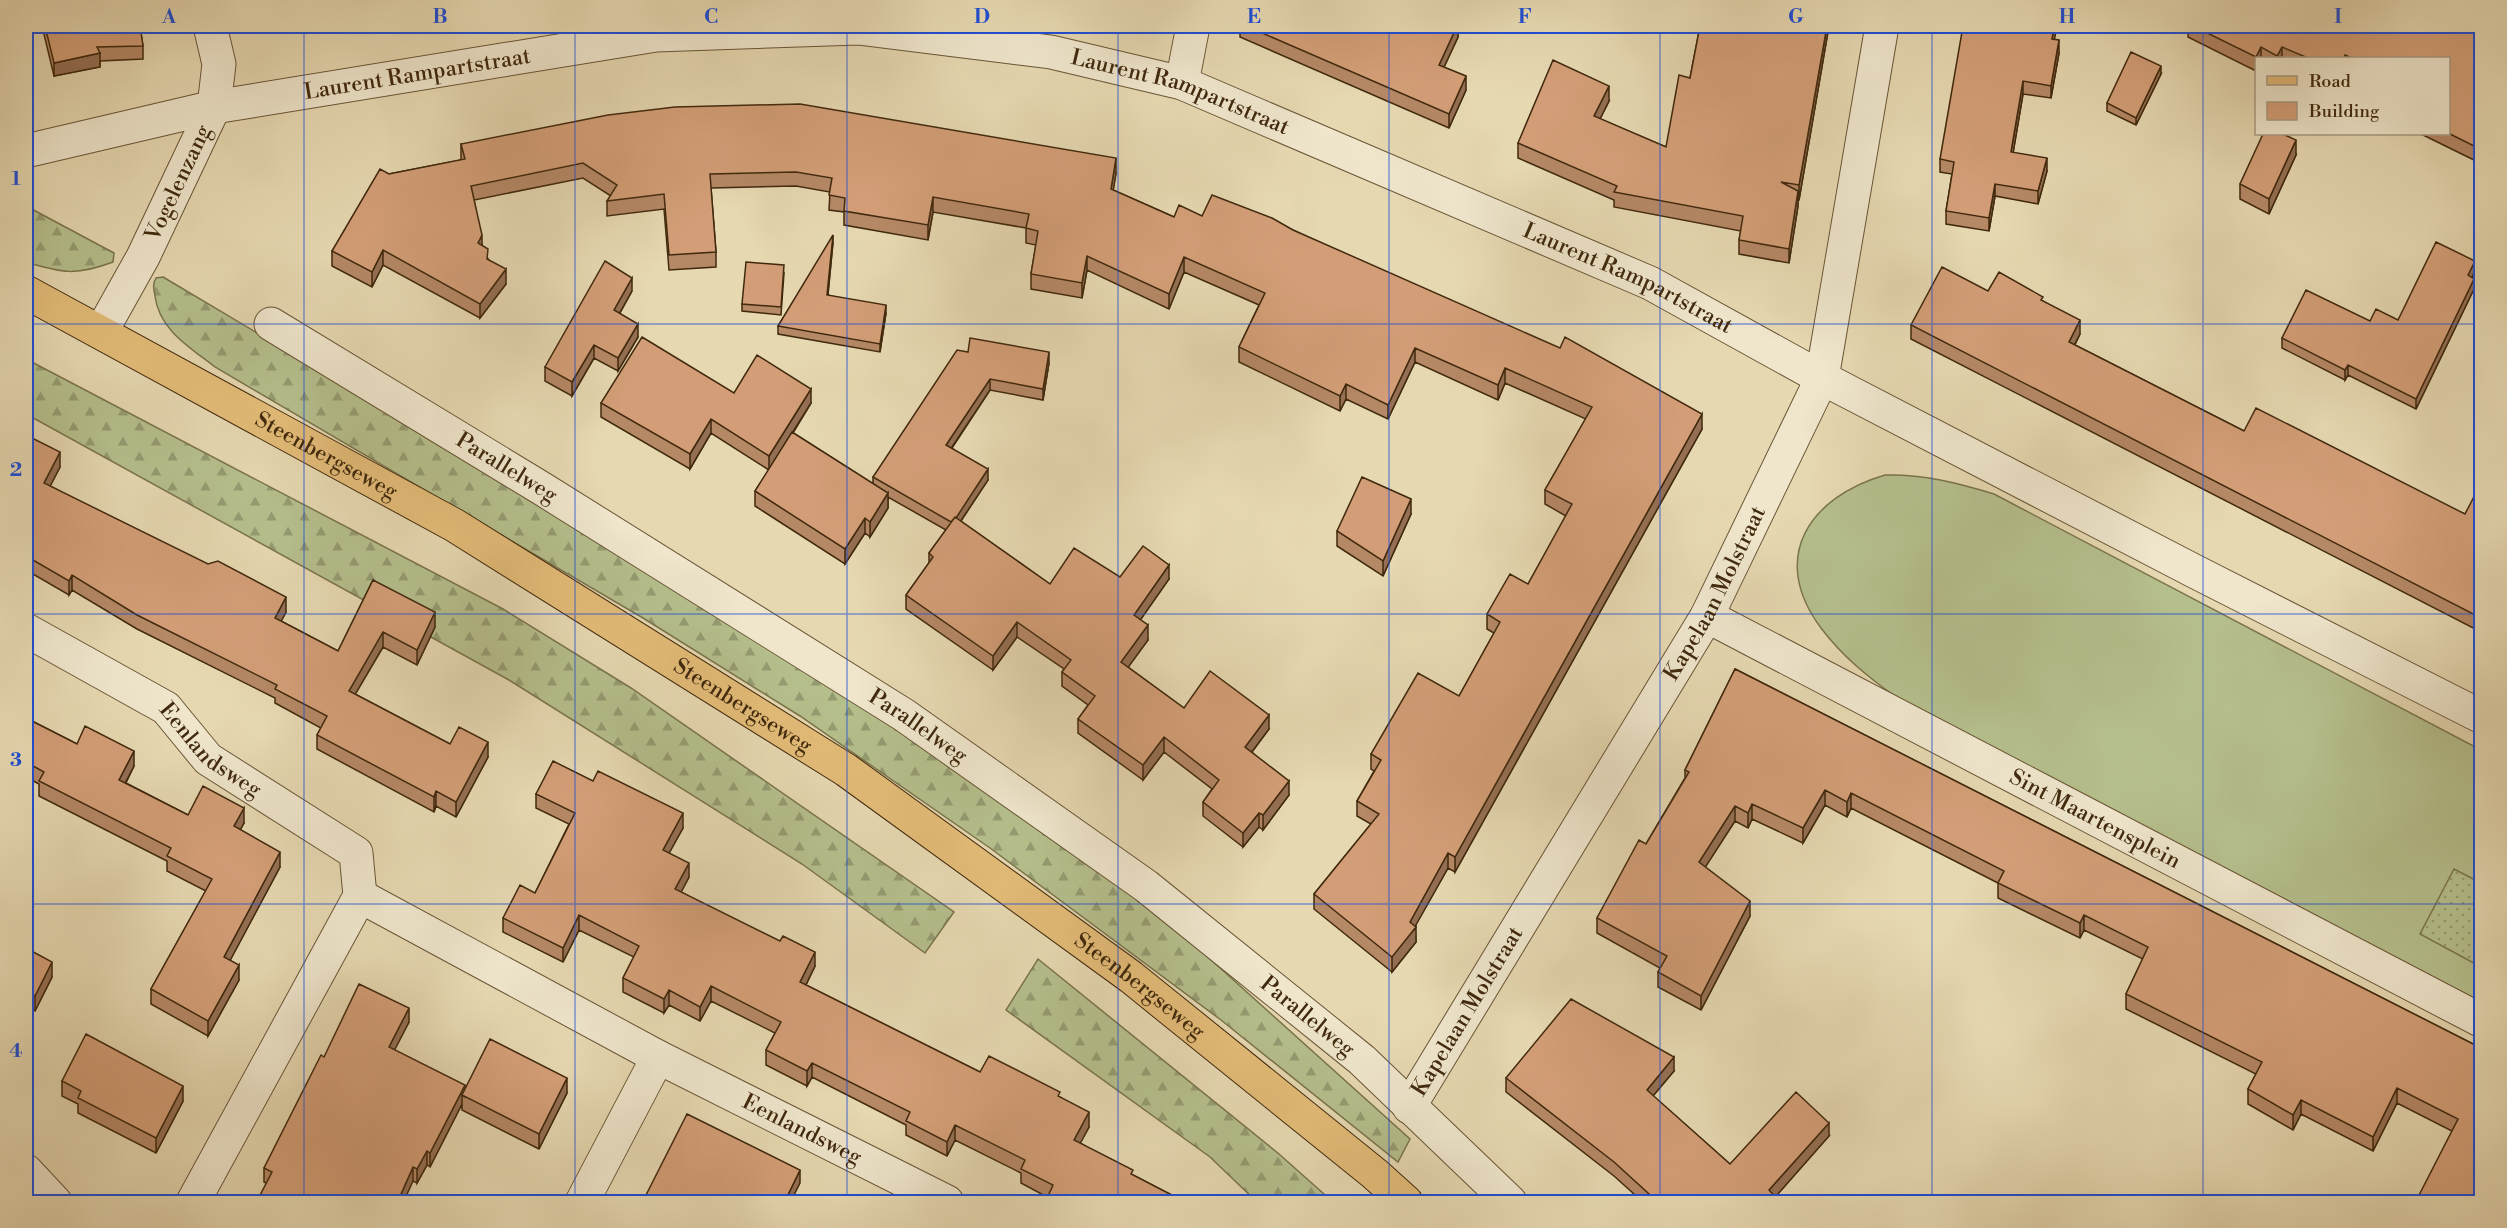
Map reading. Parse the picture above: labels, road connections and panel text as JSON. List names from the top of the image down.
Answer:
{
  "streets": {
    "main road": ["Steenbergseweg"],
    "street": [
      "Laurent Rampartstraat",
      "Vogelenzang",
      "Parallelweg",
      "Kapelaan Molstraat",
      "Eenlandsweg",
      "Sint Maartensplein"
    ]
  },
  "crossings": [
    ["Laurent Rampartstraat", "Vogelenzang"],
    ["Laurent Rampartstraat", "Kapelaan Molstraat"],
    ["Vogelenzang", "Steenbergseweg"],
    ["Parallelweg", "Kapelaan Molstraat"],
    ["Kapelaan Molstraat", "Sint Maartensplein"]
  ],
  "legend": ["Road", "Building"],
  "grid": {
    "columns": [
      "A",
      "B",
      "C",
      "D",
      "E",
      "F",
      "G",
      "H",
      "I"
    ],
    "rows": [
      "1",
      "2",
      "3",
      "4"
    ]
  }
}
